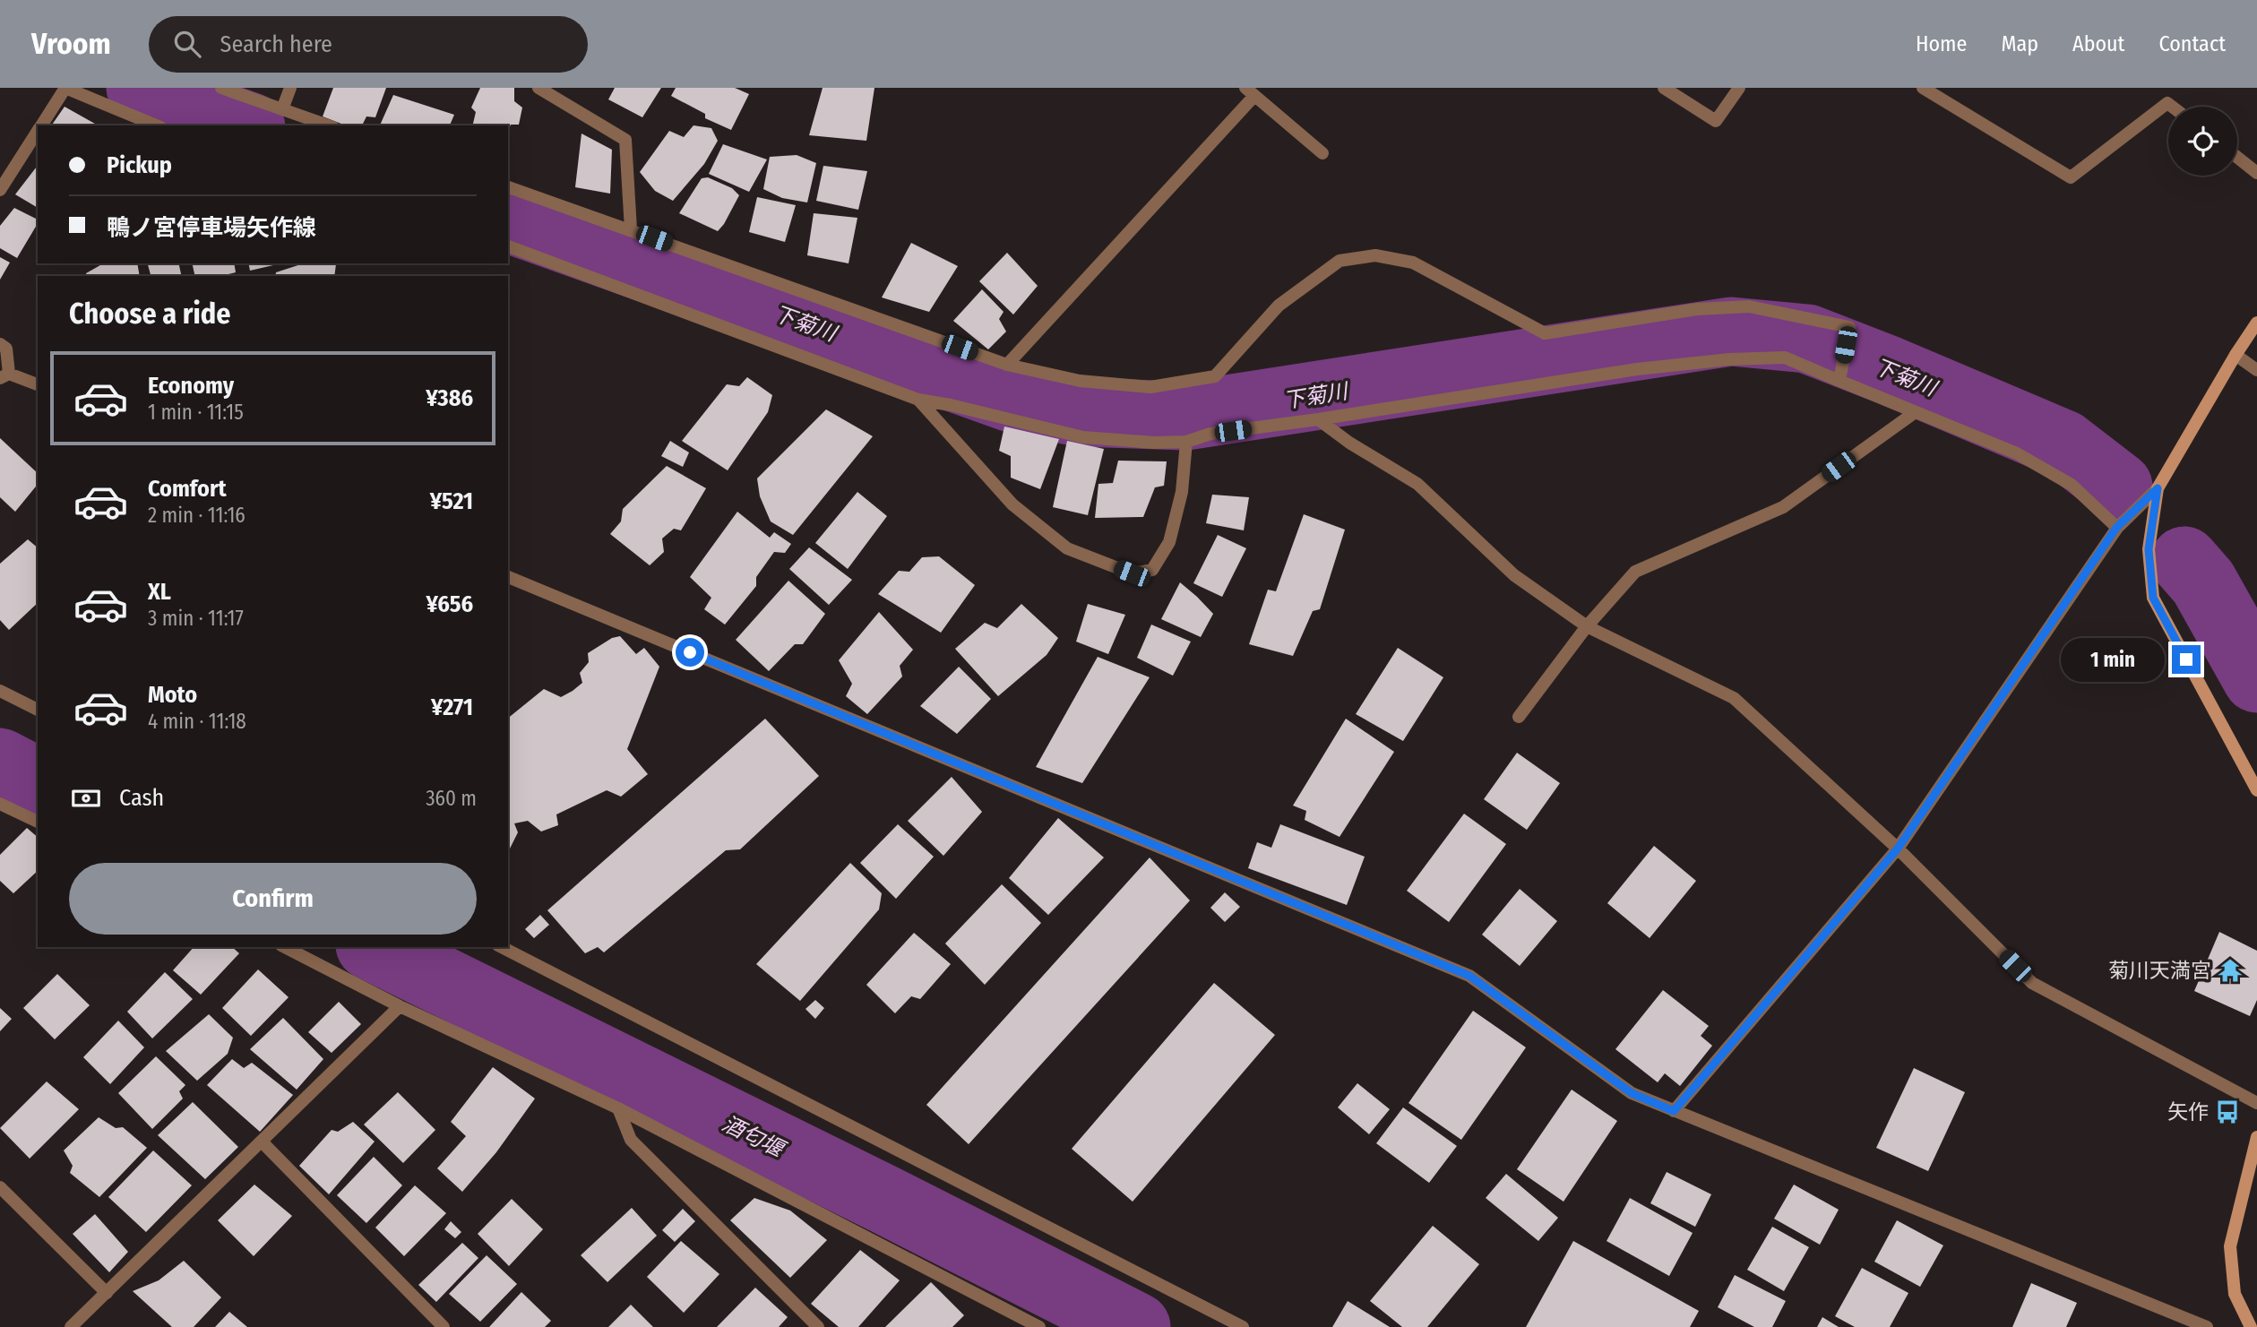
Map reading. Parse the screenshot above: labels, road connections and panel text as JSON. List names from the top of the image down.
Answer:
{
  "water": ["下菊川", "酒匂堰"],
  "places": {
    "temple": ["菊川天満宮"],
    "bus stop": ["矢作"]
  },
  "page": {
    "header": "Vroom",
    "search": "Search here",
    "nav": [
      "Home",
      "Map",
      "About",
      "Contact"
    ],
    "banner": ["Pickup", "鴨ノ宮停車場矢作線"],
    "heading": "Choose a ride",
    "list": [
      {
        "name": "Economy",
        "note": "1 min · 11:15",
        "value": "¥386"
      },
      {
        "name": "Comfort",
        "note": "2 min · 11:16",
        "value": "¥521"
      },
      {
        "name": "XL",
        "note": "3 min · 11:17",
        "value": "¥656"
      },
      {
        "name": "Moto",
        "note": "4 min · 11:18",
        "value": "¥271"
      }
    ],
    "bubble": "1 min",
    "pay": ["Cash", "360 m"],
    "buttons": "Confirm"
  }
}
